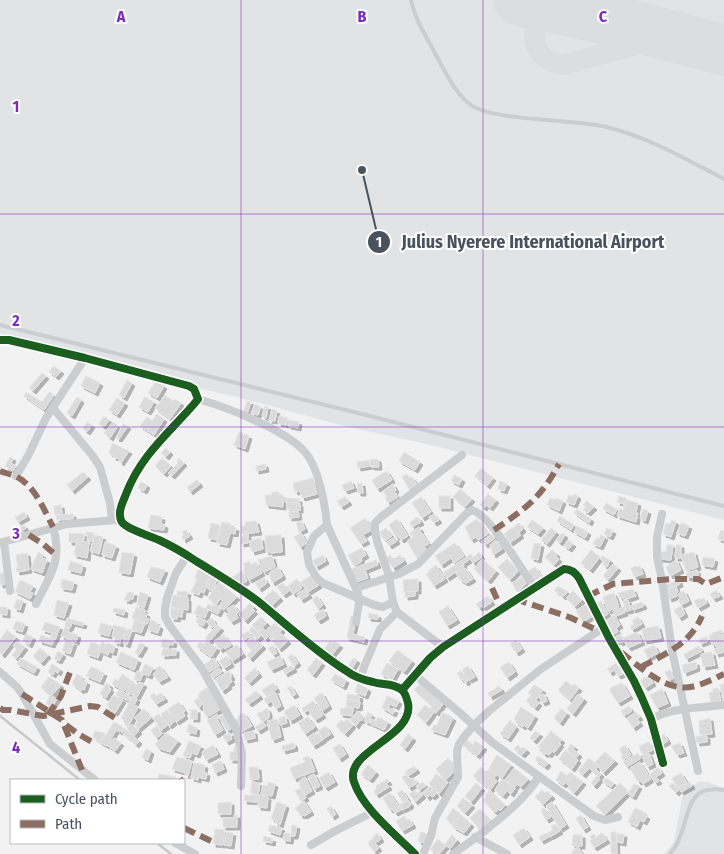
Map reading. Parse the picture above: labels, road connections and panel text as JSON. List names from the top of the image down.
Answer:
{
  "places": ["Julius Nyerere International Airport"],
  "legend": ["Cycle path", "Path"],
  "grid": {
    "columns": ["A", "B", "C"],
    "rows": [
      "1",
      "2",
      "3",
      "4"
    ]
  }
}
